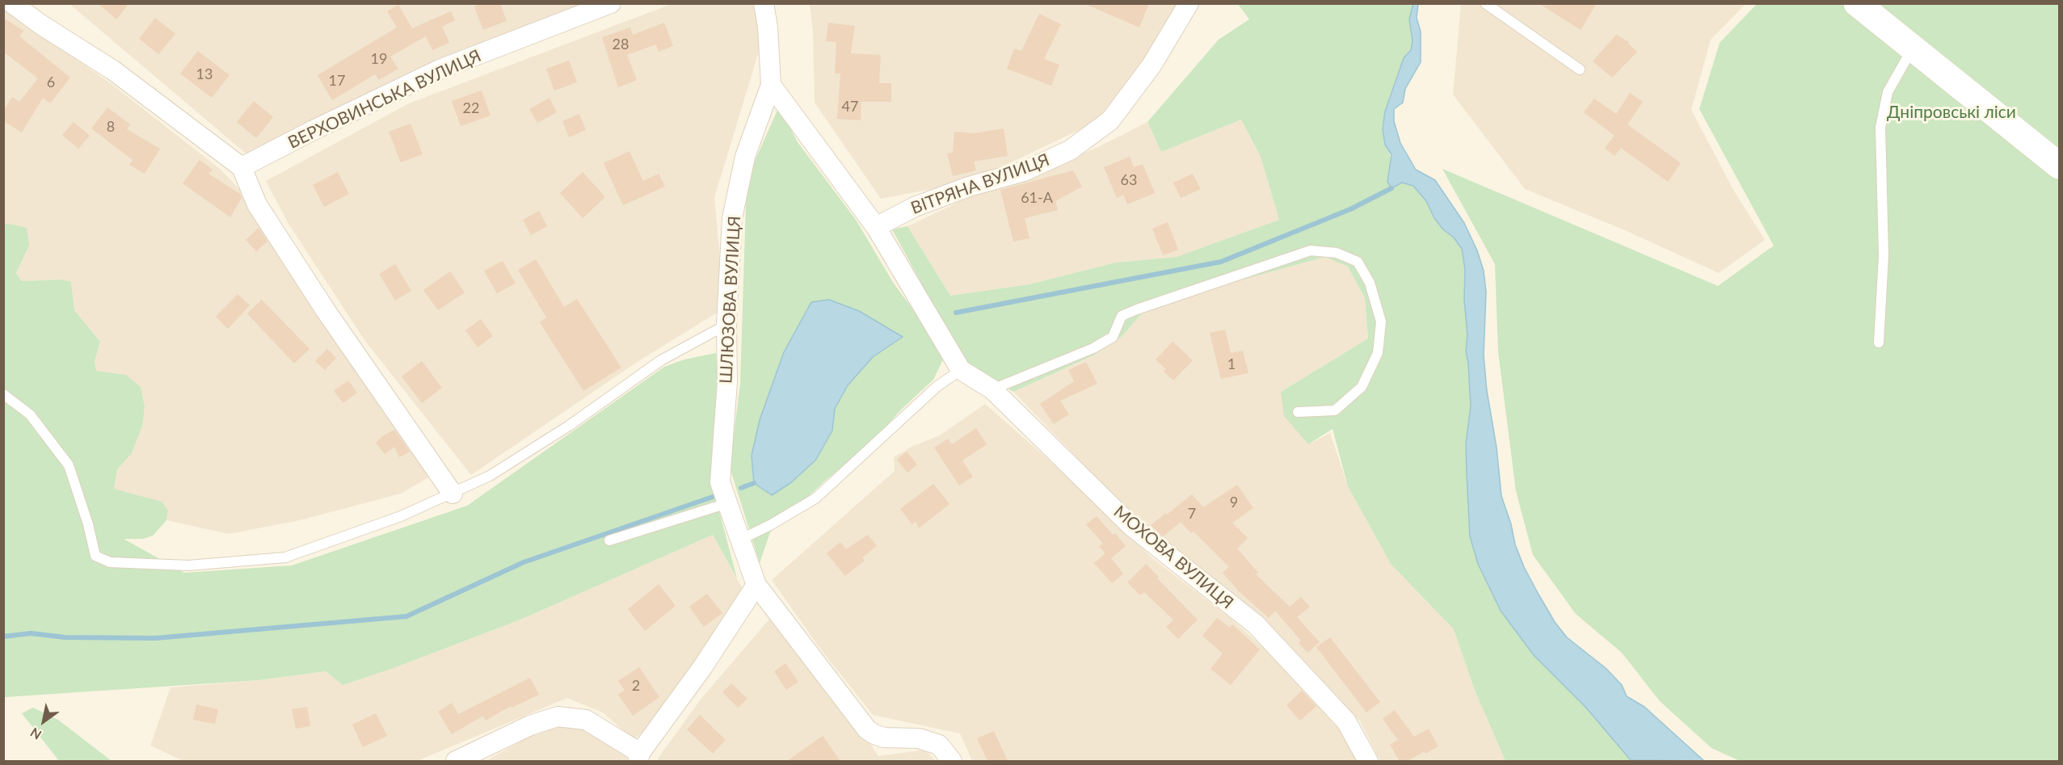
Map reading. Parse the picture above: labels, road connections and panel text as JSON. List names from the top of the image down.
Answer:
{
  "streets": {
    "street": [
      "ВЕРХОВИНСЬКА ВУЛИЦЯ",
      "ВІТРЯНА ВУЛИЦЯ",
      "ШЛЮЗОВА ВУЛИЦЯ",
      "МОХОВА ВУЛИЦЯ"
    ]
  },
  "parks": ["Дніпровські ліси"],
  "house_numbers": [
    "28",
    "19",
    "13",
    "17",
    "6",
    "47",
    "22",
    "8",
    "63",
    "61-А",
    "1",
    "9",
    "7",
    "2"
  ],
  "north": "bottom left"
}
